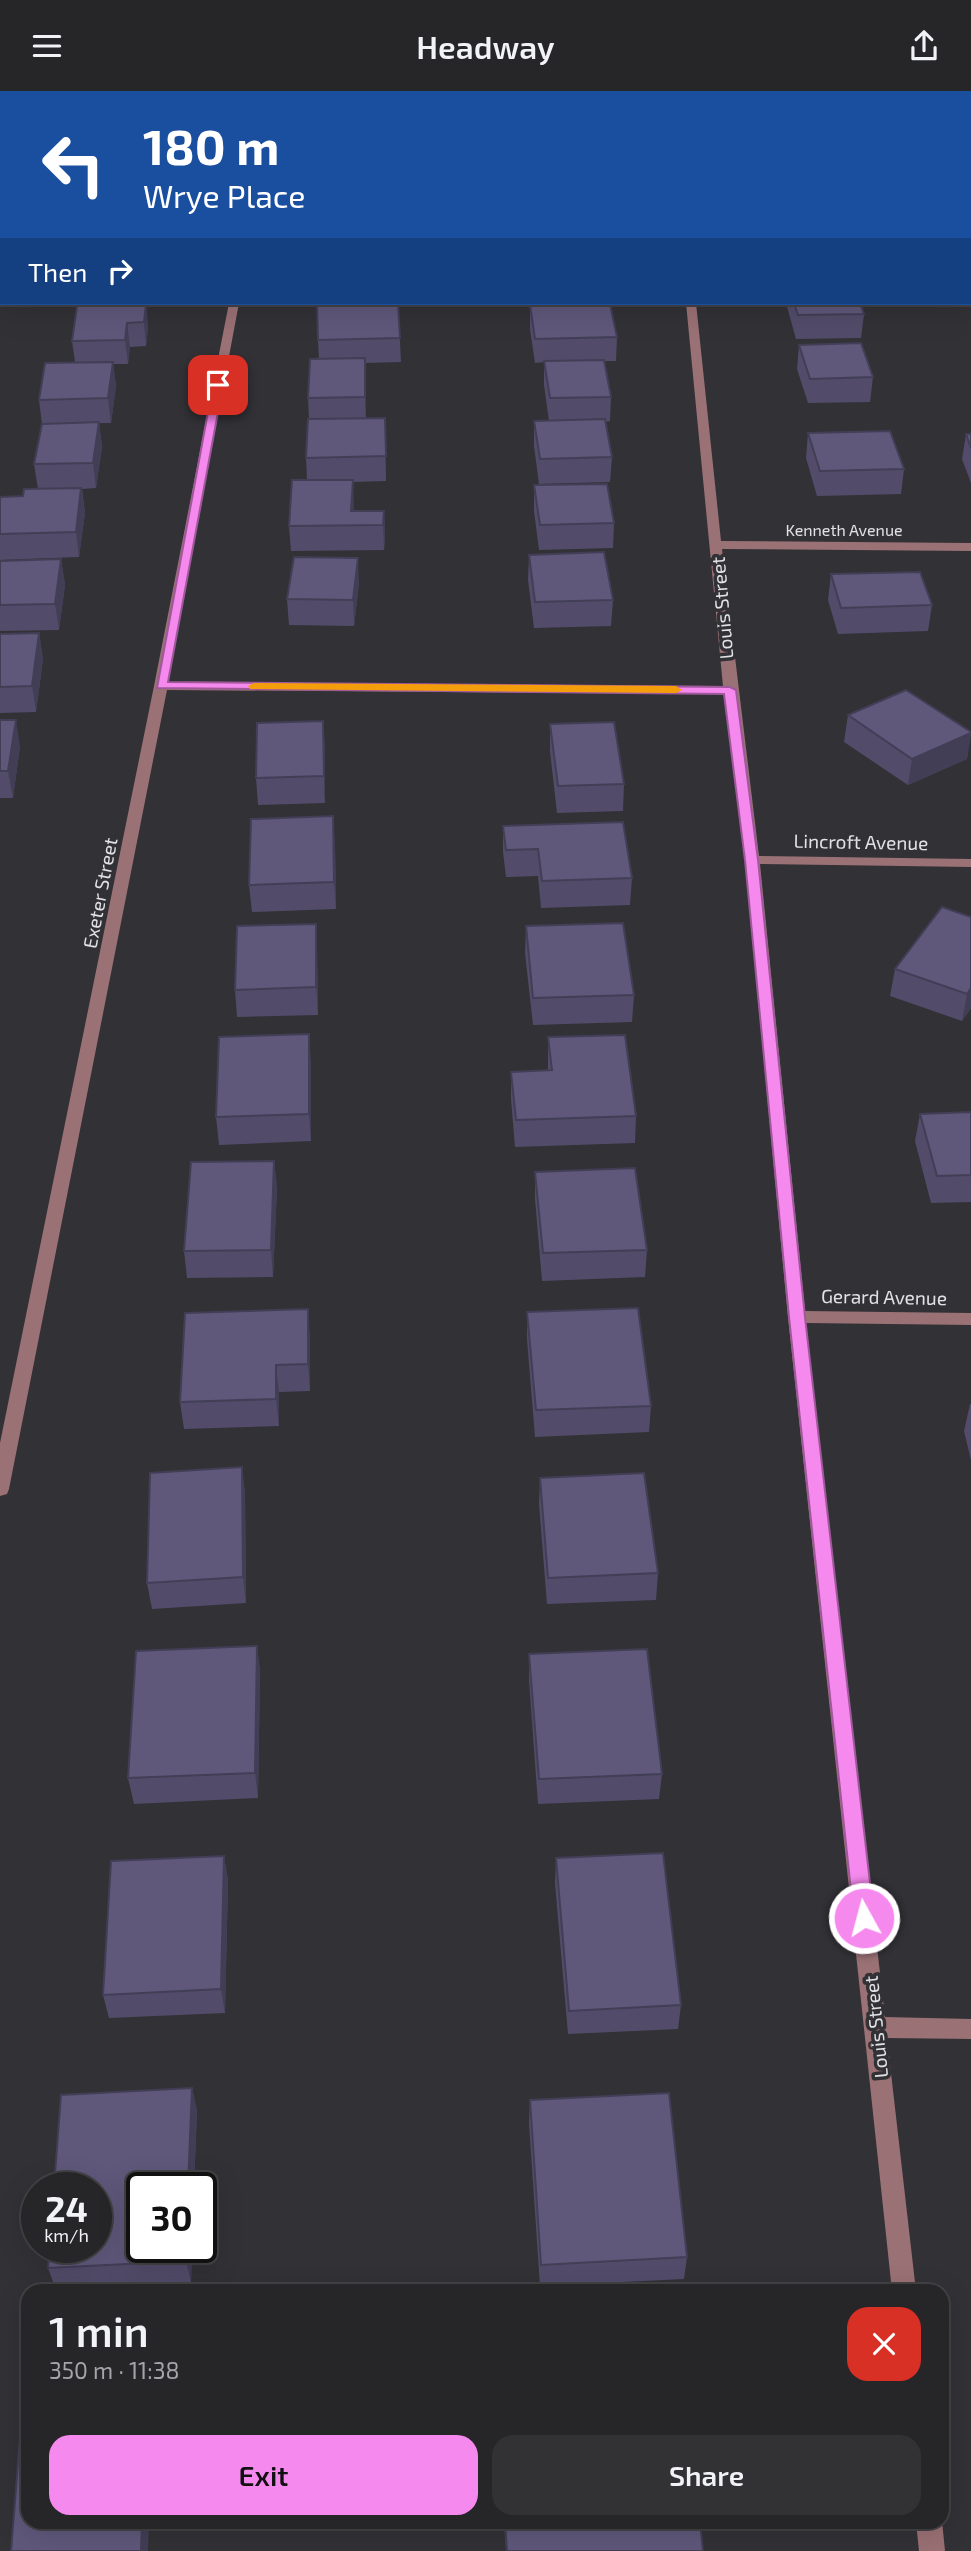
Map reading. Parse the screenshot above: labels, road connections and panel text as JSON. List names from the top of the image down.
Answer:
{
  "streets": {
    "street": [
      "Kenneth Avenue",
      "Louis Street",
      "Lincroft Avenue",
      "Exeter Street",
      "Gerard Avenue"
    ]
  },
  "crossings": [
    ["Kenneth Avenue", "Louis Street"],
    ["Louis Street", "Lincroft Avenue"],
    ["Louis Street", "Gerard Avenue"]
  ],
  "page": {
    "header": "Headway",
    "turn": ["180 m", "Wrye Place"],
    "then": "Then",
    "speed": "24 km/h",
    "limit": "30",
    "heading": ["1 min", "350 m · 11:38"],
    "buttons": ["Exit", "Share"]
  }
}
